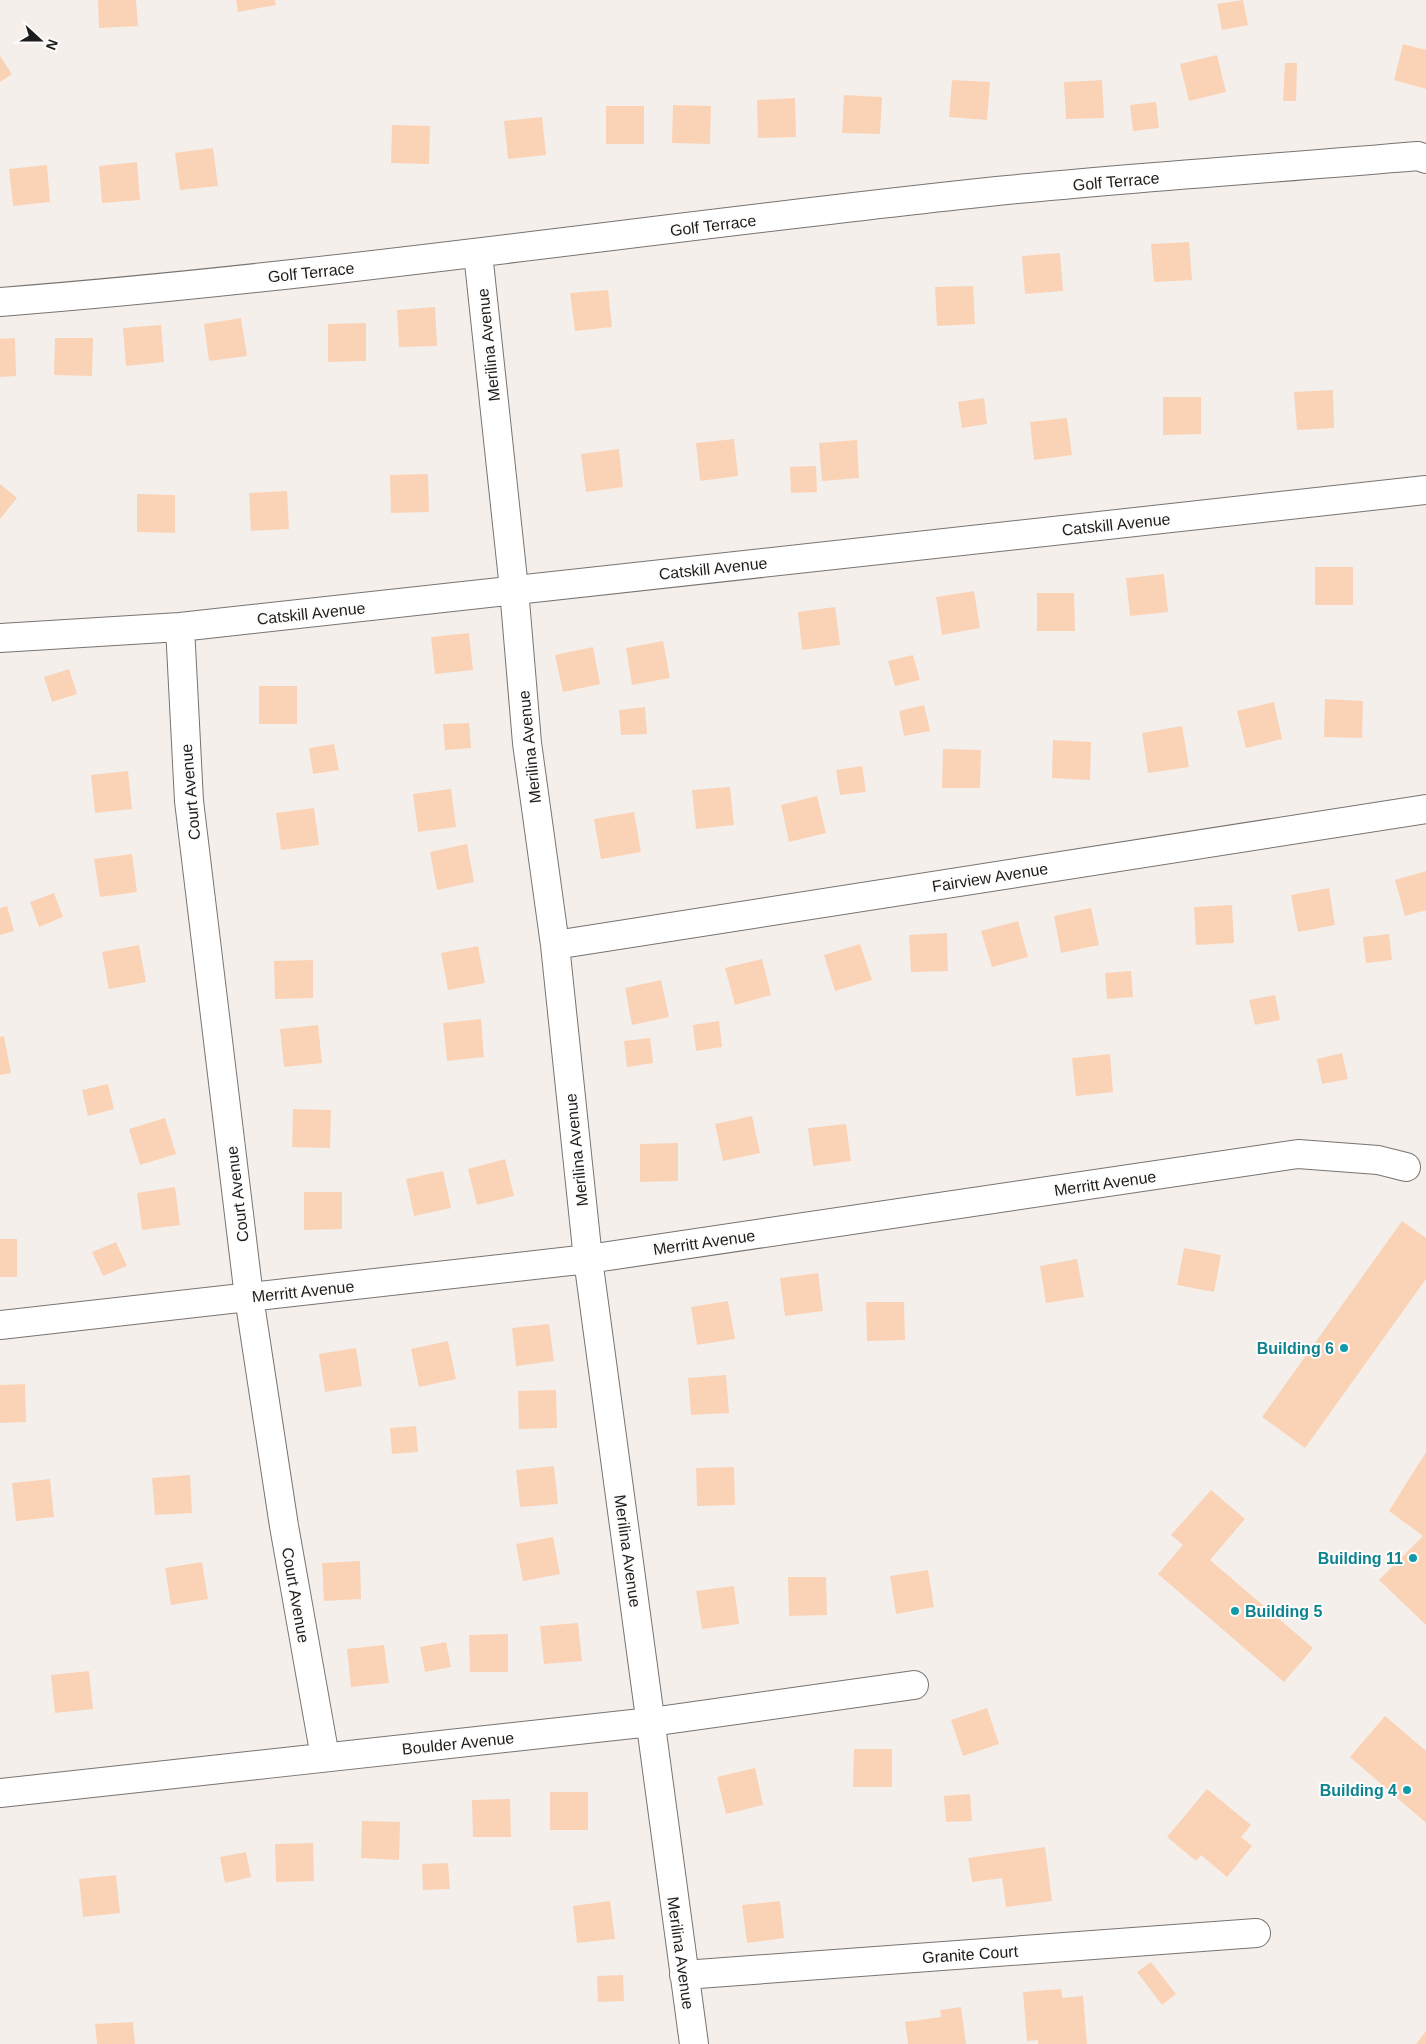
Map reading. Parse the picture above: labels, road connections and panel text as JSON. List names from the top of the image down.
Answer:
{
  "streets": {
    "street": [
      "Golf Terrace",
      "Merilina Avenue",
      "Catskill Avenue",
      "Court Avenue",
      "Fairview Avenue",
      "Merritt Avenue",
      "Boulder Avenue",
      "Granite Court"
    ]
  },
  "crossings": [
    ["Golf Terrace", "Merilina Avenue"],
    ["Merilina Avenue", "Catskill Avenue"],
    ["Merilina Avenue", "Fairview Avenue"],
    ["Merilina Avenue", "Merritt Avenue"],
    ["Merilina Avenue", "Boulder Avenue"],
    ["Merilina Avenue", "Granite Court"],
    ["Catskill Avenue", "Court Avenue"],
    ["Court Avenue", "Merritt Avenue"],
    ["Court Avenue", "Boulder Avenue"]
  ],
  "places": [
    "Building 6",
    "Building 11",
    "Building 5",
    "Building 4"
  ],
  "north": "right"
}
